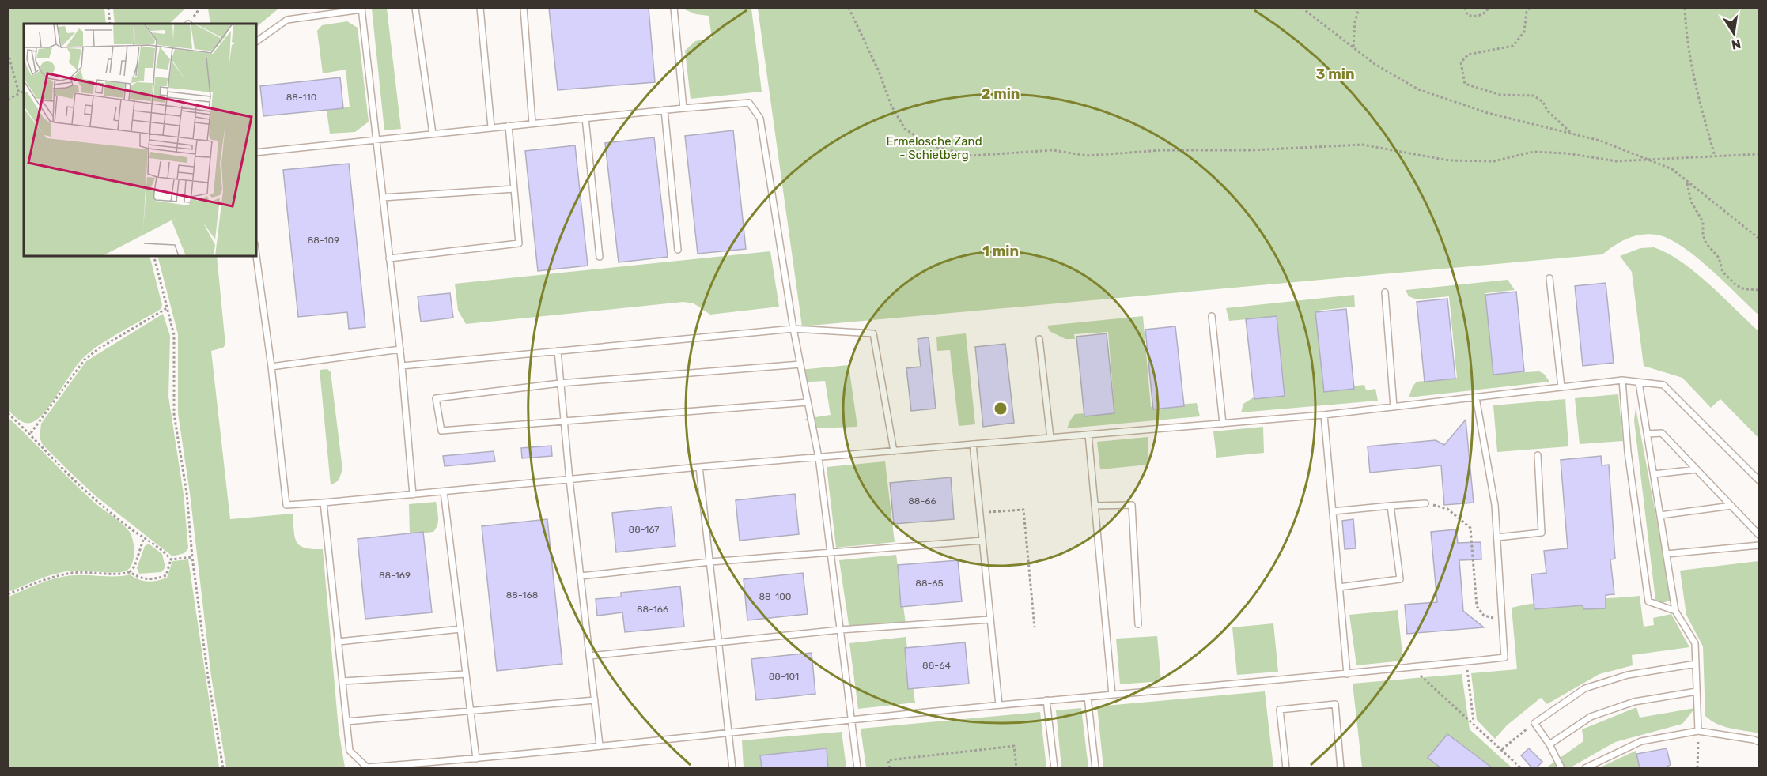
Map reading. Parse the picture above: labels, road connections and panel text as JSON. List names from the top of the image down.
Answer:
{
  "parks": ["Ermelosche Zand - Schietberg"],
  "house_numbers": [
    "88-110",
    "88-109",
    "88-66",
    "88-167",
    "88-169",
    "88-65",
    "88-168",
    "88-100",
    "88-166",
    "88-64",
    "88-101"
  ],
  "north": "bottom",
  "rings": ["3 min", "2 min", "1 min"]
}
